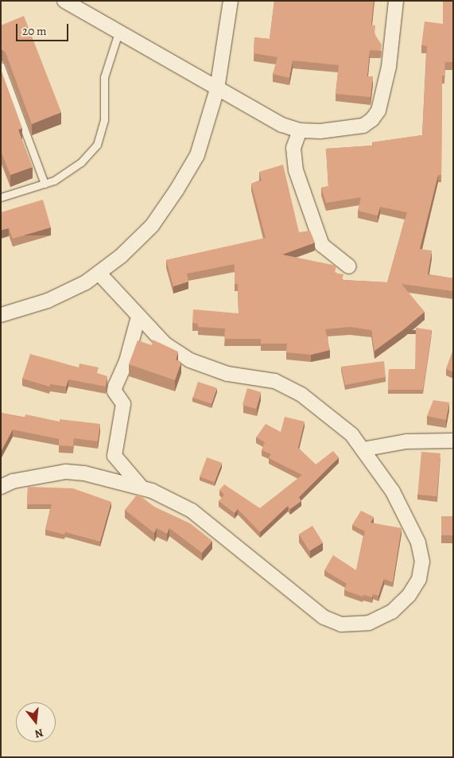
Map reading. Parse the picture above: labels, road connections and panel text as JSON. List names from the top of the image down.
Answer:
{
  "scale_bar": "20 m",
  "north": "bottom"
}
